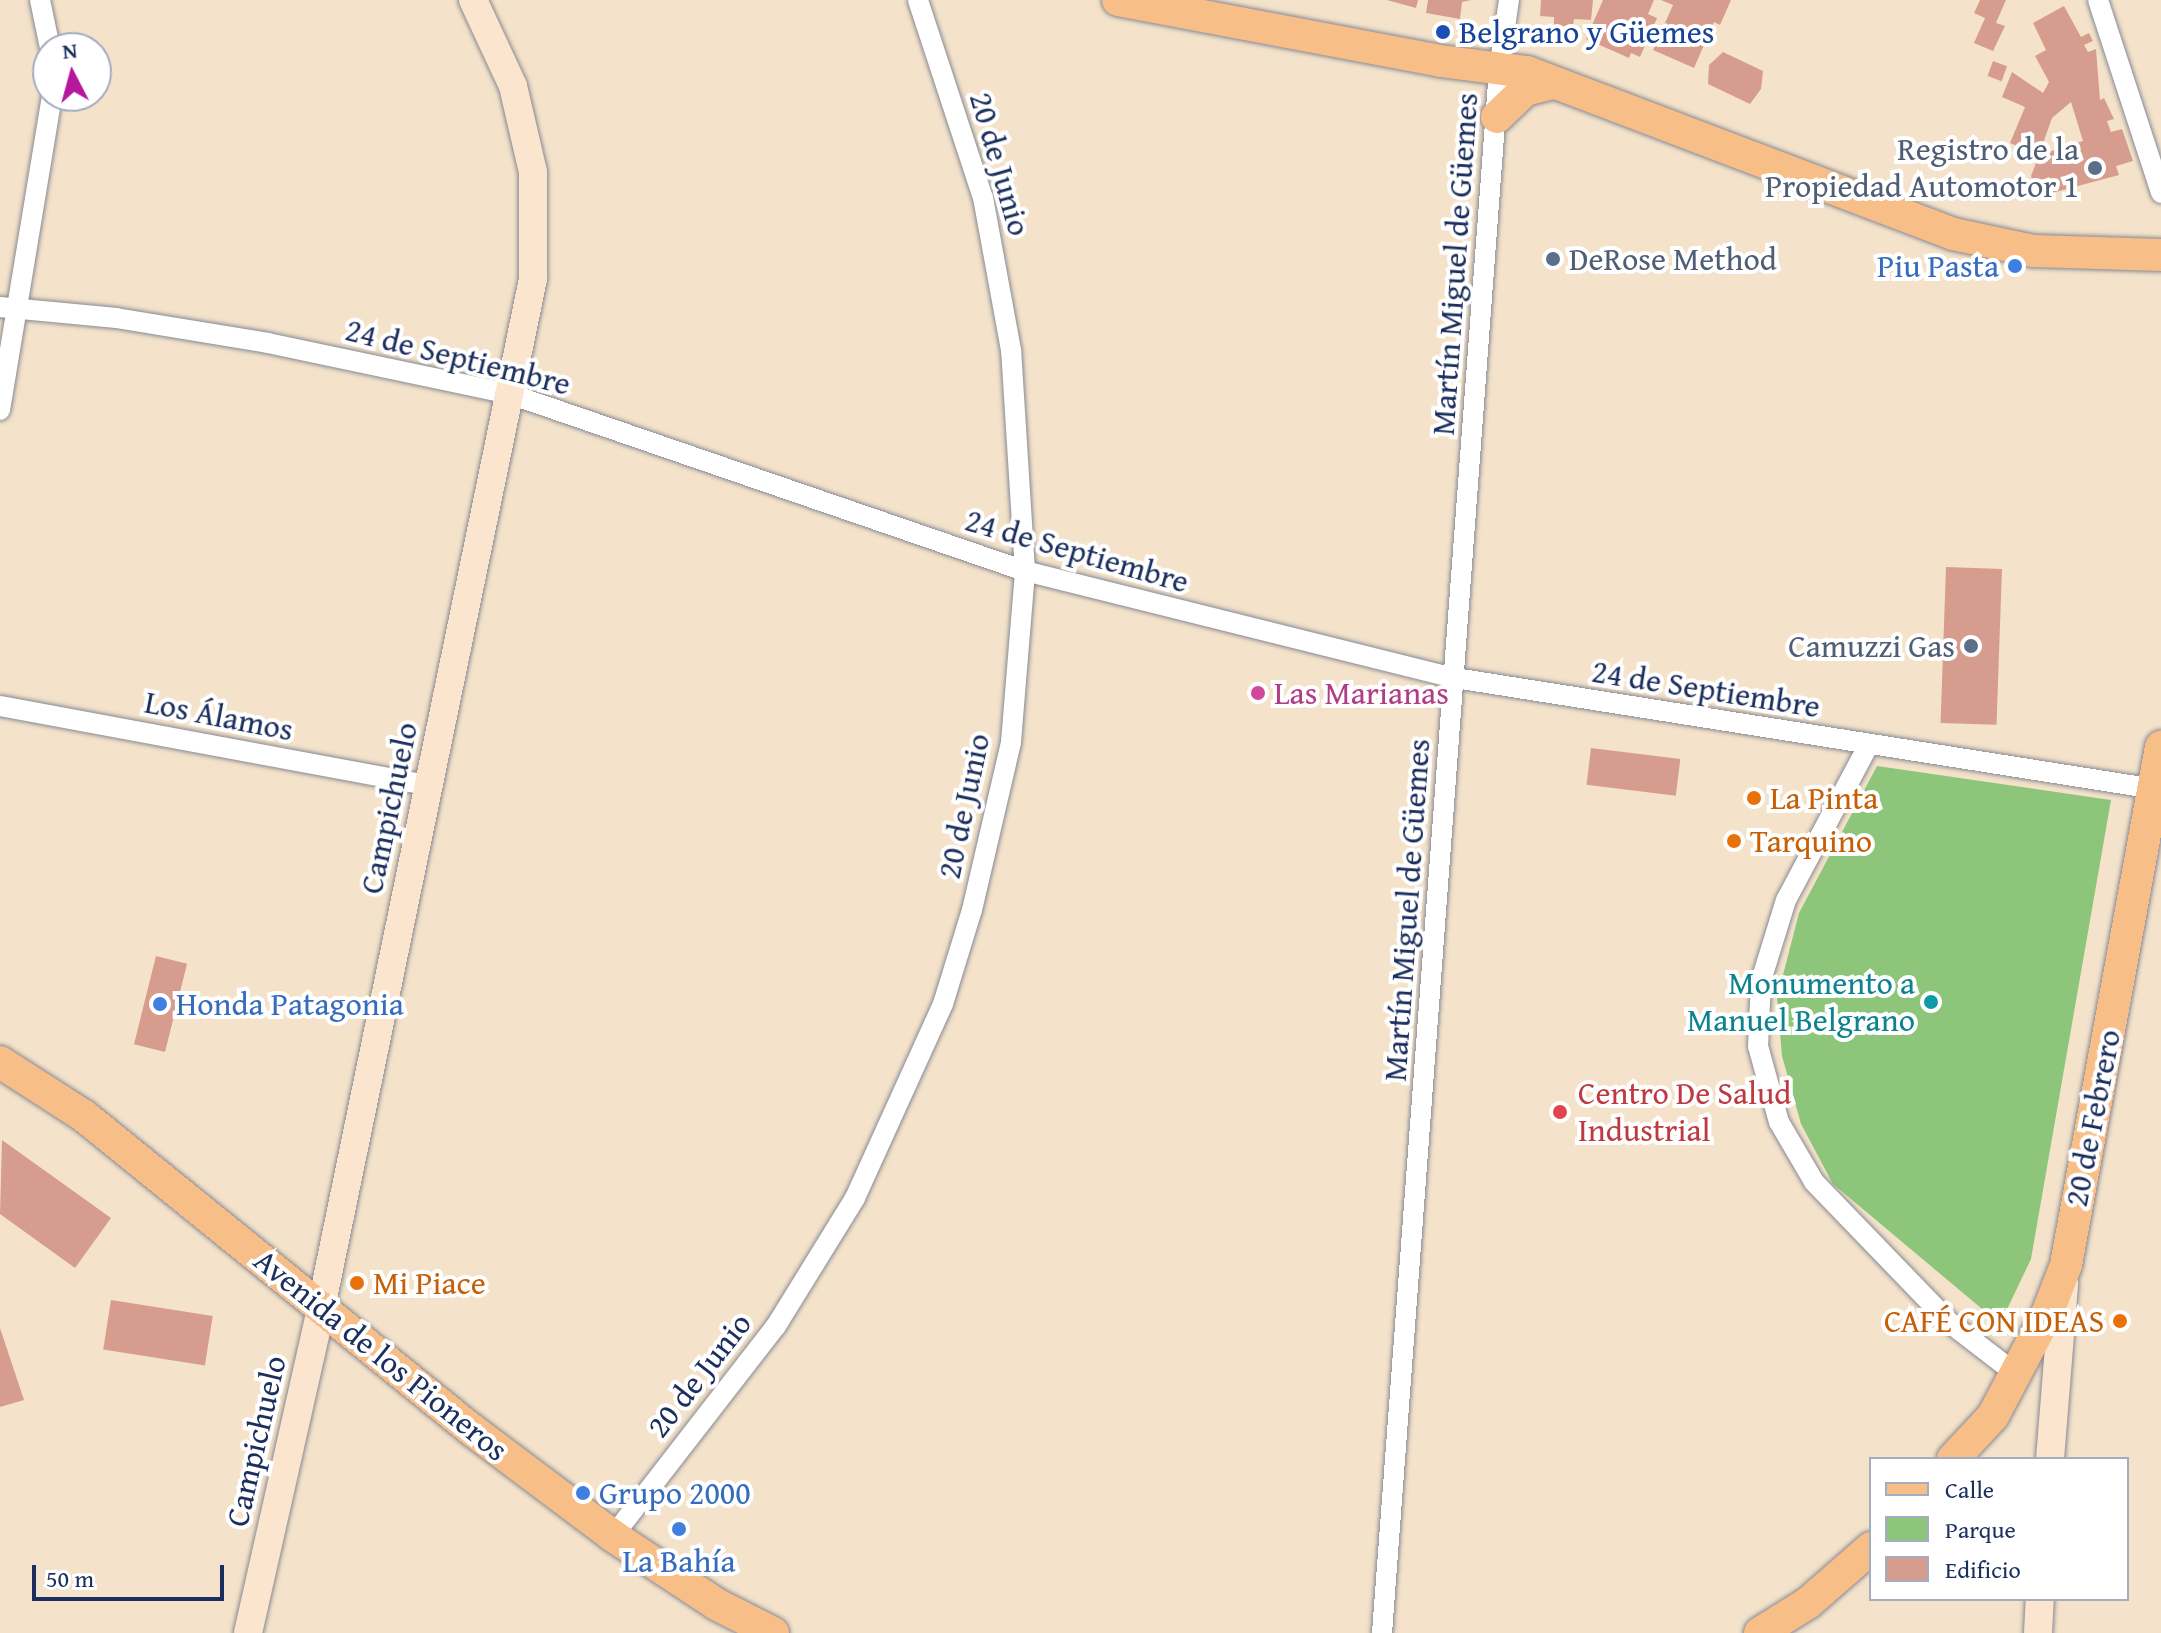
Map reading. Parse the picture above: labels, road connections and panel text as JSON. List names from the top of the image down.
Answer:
{
  "streets": {
    "main road": ["20 de Febrero", "Avenida de los Pioneros"],
    "street": [
      "20 de Junio",
      "Martín Miguel de Güemes",
      "24 de Septiembre",
      "Los Álamos",
      "Campichuelo"
    ]
  },
  "crossings": [
    ["20 de Junio", "24 de Septiembre"],
    ["20 de Junio", "Avenida de los Pioneros"],
    ["Martín Miguel de Güemes", "24 de Septiembre"],
    ["24 de Septiembre", "Campichuelo"],
    ["24 de Septiembre", "20 de Febrero"],
    ["Los Álamos", "Campichuelo"],
    ["Campichuelo", "Avenida de los Pioneros"]
  ],
  "places": [
    "Belgrano y Güemes",
    "Registro de la Propiedad Automotor 1",
    "DeRose Method",
    "Piu Pasta",
    "Camuzzi Gas",
    "Las Marianas",
    "La Pinta",
    "Tarquino",
    "Monumento a Manuel Belgrano",
    "Honda Patagonia",
    "Centro De Salud Industrial",
    "Mi Piace",
    "CAFÉ CON IDEAS",
    "Grupo 2000",
    "La Bahía"
  ],
  "legend": ["Calle", "Parque", "Edificio"],
  "scale_bar": "50 m",
  "north": "top"
}
